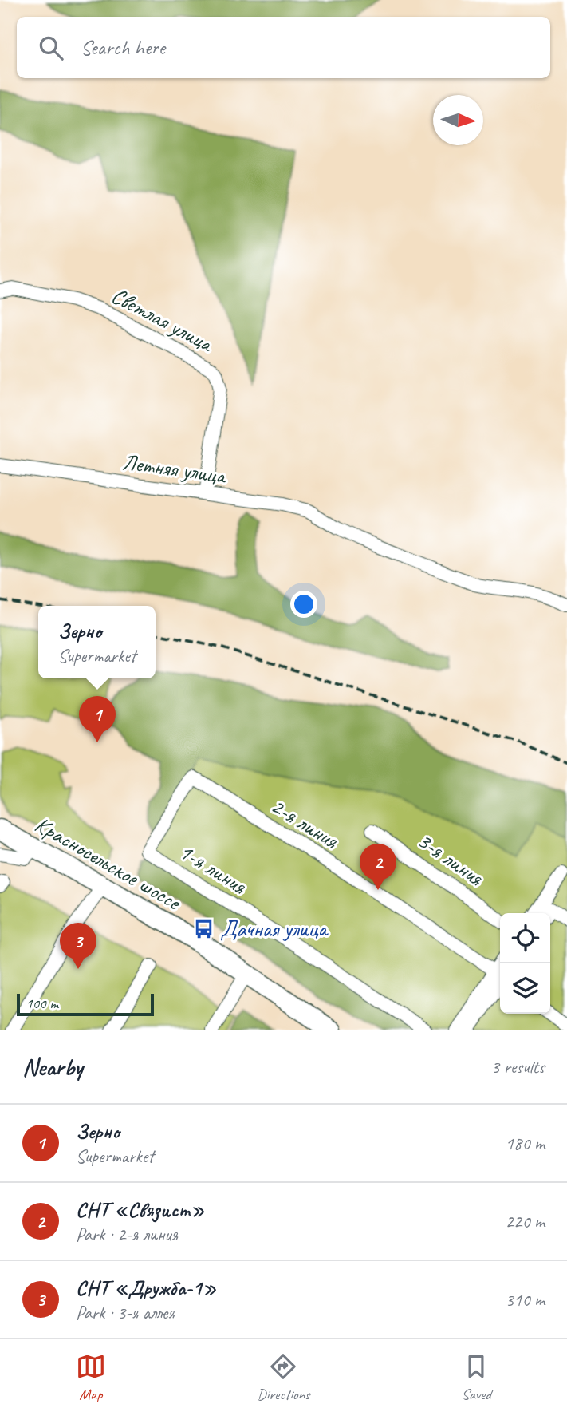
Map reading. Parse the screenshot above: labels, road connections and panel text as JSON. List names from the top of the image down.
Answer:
{
  "streets": {
    "highway": ["Красносельское шоссе"],
    "street": [
      "Светлая улица",
      "Летняя улица",
      "2-я линия",
      "3-я линия",
      "1-я линия"
    ]
  },
  "crossings": [
    ["Светлая улица", "Летняя улица"],
    ["2-я линия", "1-я линия"]
  ],
  "places": {
    "bus stop": ["Дачная улица"]
  },
  "scale_bar": "100 m",
  "north": "right",
  "page": {
    "search": "Search here",
    "popup": ["Зерно", "Supermarket"],
    "pins": ["1", "2", "3"],
    "scale": "100 m",
    "heading": ["Nearby", "3 results"],
    "list": [
      {
        "mark": "1",
        "name": "Зерно",
        "note": "Supermarket",
        "value": "180 m"
      },
      {
        "mark": "2",
        "name": "СНТ «Связист»",
        "note": "Park · 2-я линия",
        "value": "220 m"
      },
      {
        "mark": "3",
        "name": "СНТ «Дружба-1»",
        "note": "Park · 3-я аллея",
        "value": "310 m"
      }
    ],
    "nav": ["Map", "Directions", "Saved"]
  }
}
